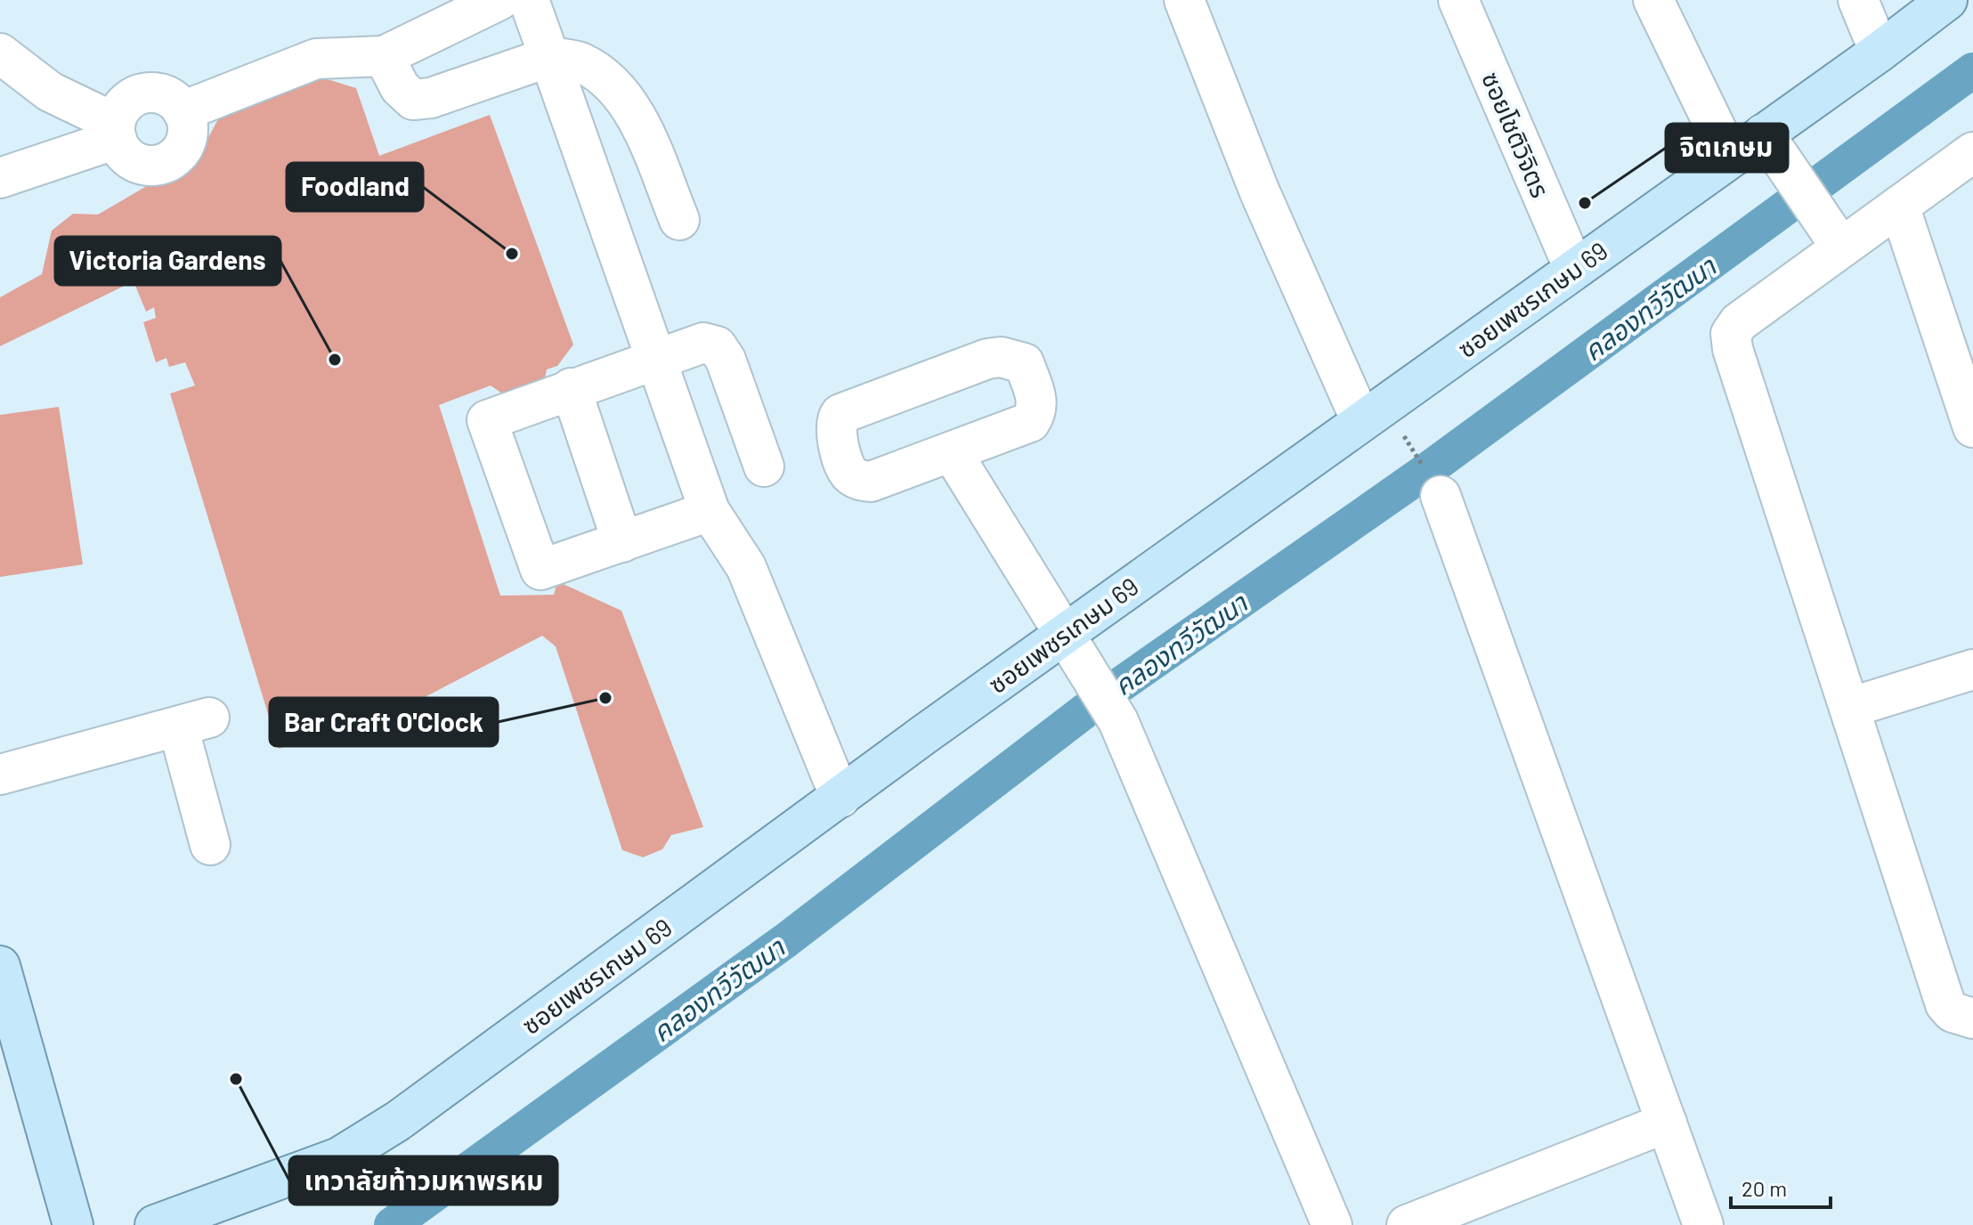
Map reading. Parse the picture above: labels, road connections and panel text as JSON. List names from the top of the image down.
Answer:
{
  "streets": {
    "main road": ["ซอยเพชรเกษม 69"],
    "street": ["ซอยโชติวิจิตร"]
  },
  "crossings": [
    ["ซอยโชติวิจิตร", "ซอยเพชรเกษม 69"]
  ],
  "water": ["คลองทวีวัฒนา"],
  "places": [
    "จิตเกษม",
    "Foodland",
    "Victoria Gardens",
    "Bar Craft O'Clock",
    "เทวาลัยท้าวมหาพรหม"
  ],
  "scale_bar": "20 m"
}
